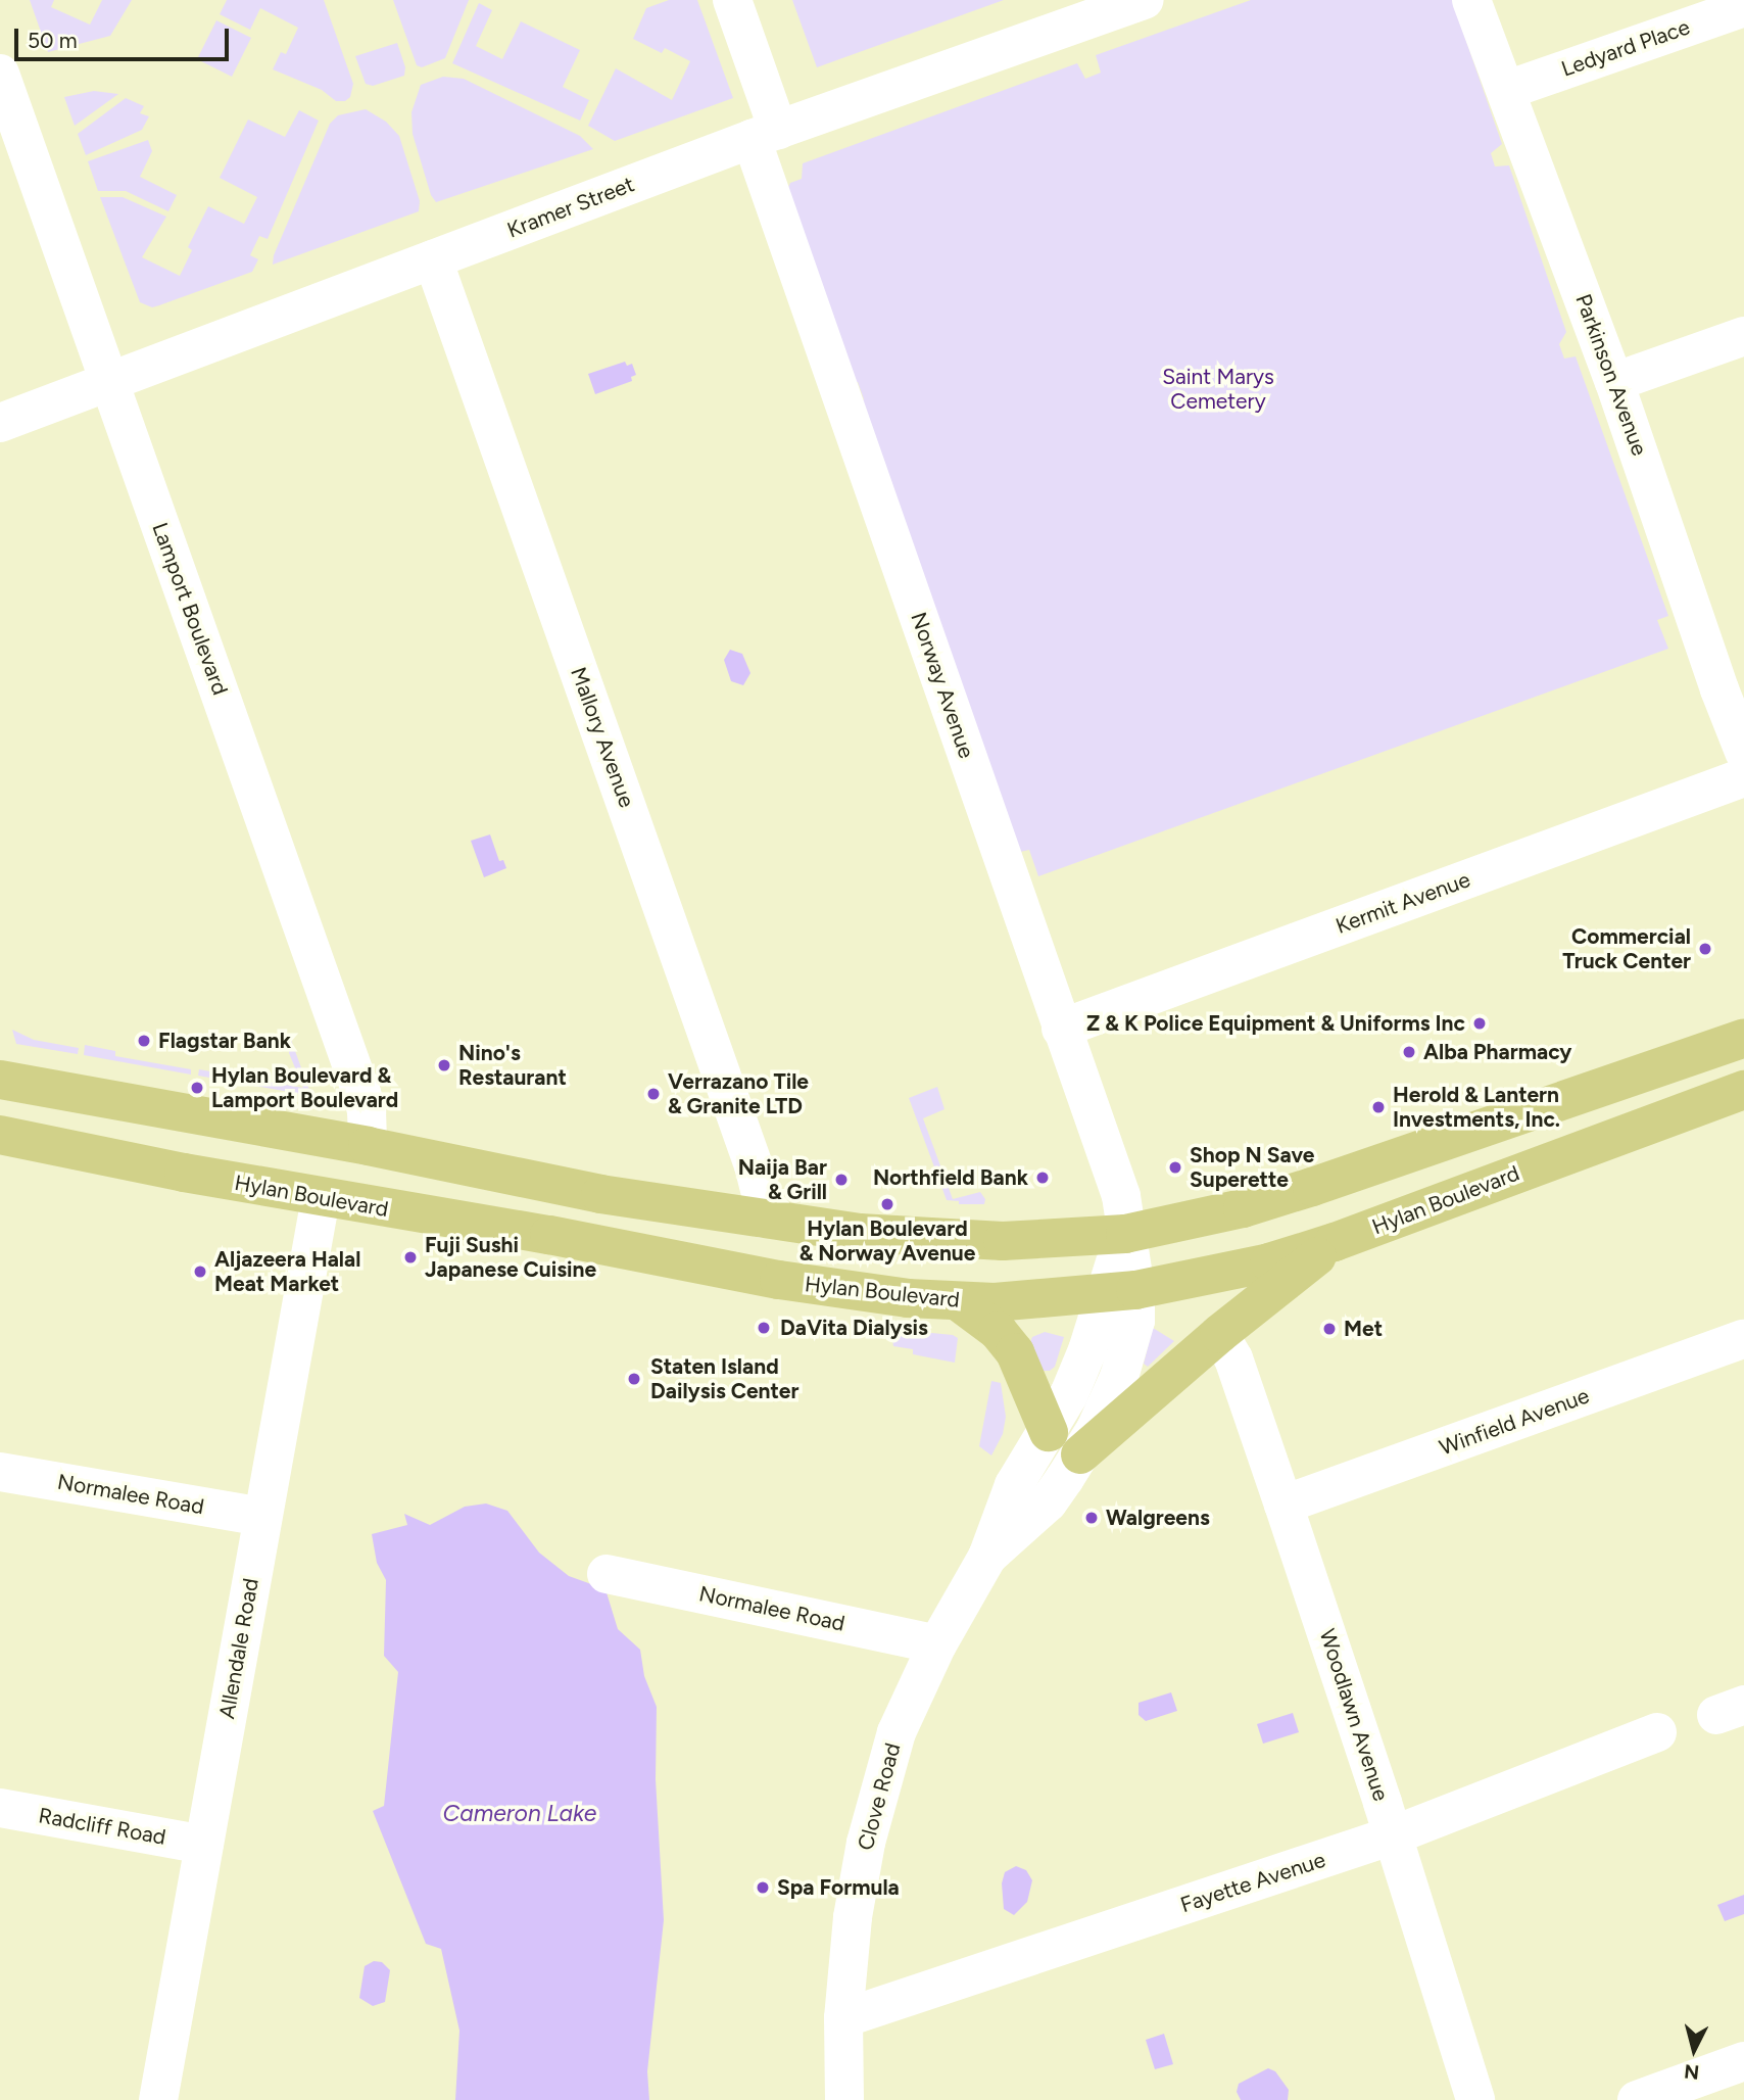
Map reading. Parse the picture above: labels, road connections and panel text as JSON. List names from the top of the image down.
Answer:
{
  "streets": {
    "main road": ["Hylan Boulevard"],
    "street": [
      "Ledyard Place",
      "Kramer Street",
      "Parkinson Avenue",
      "Lamport Boulevard",
      "Norway Avenue",
      "Mallory Avenue",
      "Kermit Avenue",
      "Winfield Avenue",
      "Normalee Road",
      "Allendale Road",
      "Woodlawn Avenue",
      "Clove Road",
      "Radcliff Road",
      "Fayette Avenue"
    ]
  },
  "crossings": [
    ["Ledyard Place", "Parkinson Avenue"],
    ["Kramer Street", "Lamport Boulevard"],
    ["Kramer Street", "Norway Avenue"],
    ["Kramer Street", "Mallory Avenue"],
    ["Norway Avenue", "Kermit Avenue"],
    ["Norway Avenue", "Hylan Boulevard"],
    ["Norway Avenue", "Clove Road"],
    ["Hylan Boulevard", "Allendale Road"],
    ["Hylan Boulevard", "Clove Road"],
    ["Winfield Avenue", "Woodlawn Avenue"],
    ["Normalee Road", "Allendale Road"],
    ["Normalee Road", "Clove Road"],
    ["Allendale Road", "Radcliff Road"],
    ["Woodlawn Avenue", "Fayette Avenue"],
    ["Clove Road", "Fayette Avenue"]
  ],
  "water": ["Cameron Lake"],
  "parks": ["Saint Marys Cemetery"],
  "places": [
    "Commercial Truck Center",
    "Z & K Police Equipment & Uniforms Inc",
    "Flagstar Bank",
    "Alba Pharmacy",
    "Nino's Restaurant",
    "Hylan Boulevard & Lamport Boulevard",
    "Verrazano Tile & Granite LTD",
    "Herold & Lantern Investments, Inc.",
    "Shop N Save Superette",
    "Northfield Bank",
    "Naija Bar & Grill",
    "Hylan Boulevard & Norway Avenue",
    "Fuji Sushi Japanese Cuisine",
    "Aljazeera Halal Meat Market",
    "DaVita Dialysis",
    "Met",
    "Staten Island Dailysis Center",
    "Walgreens",
    "Spa Formula"
  ],
  "scale_bar": "50 m",
  "north": "bottom"
}
